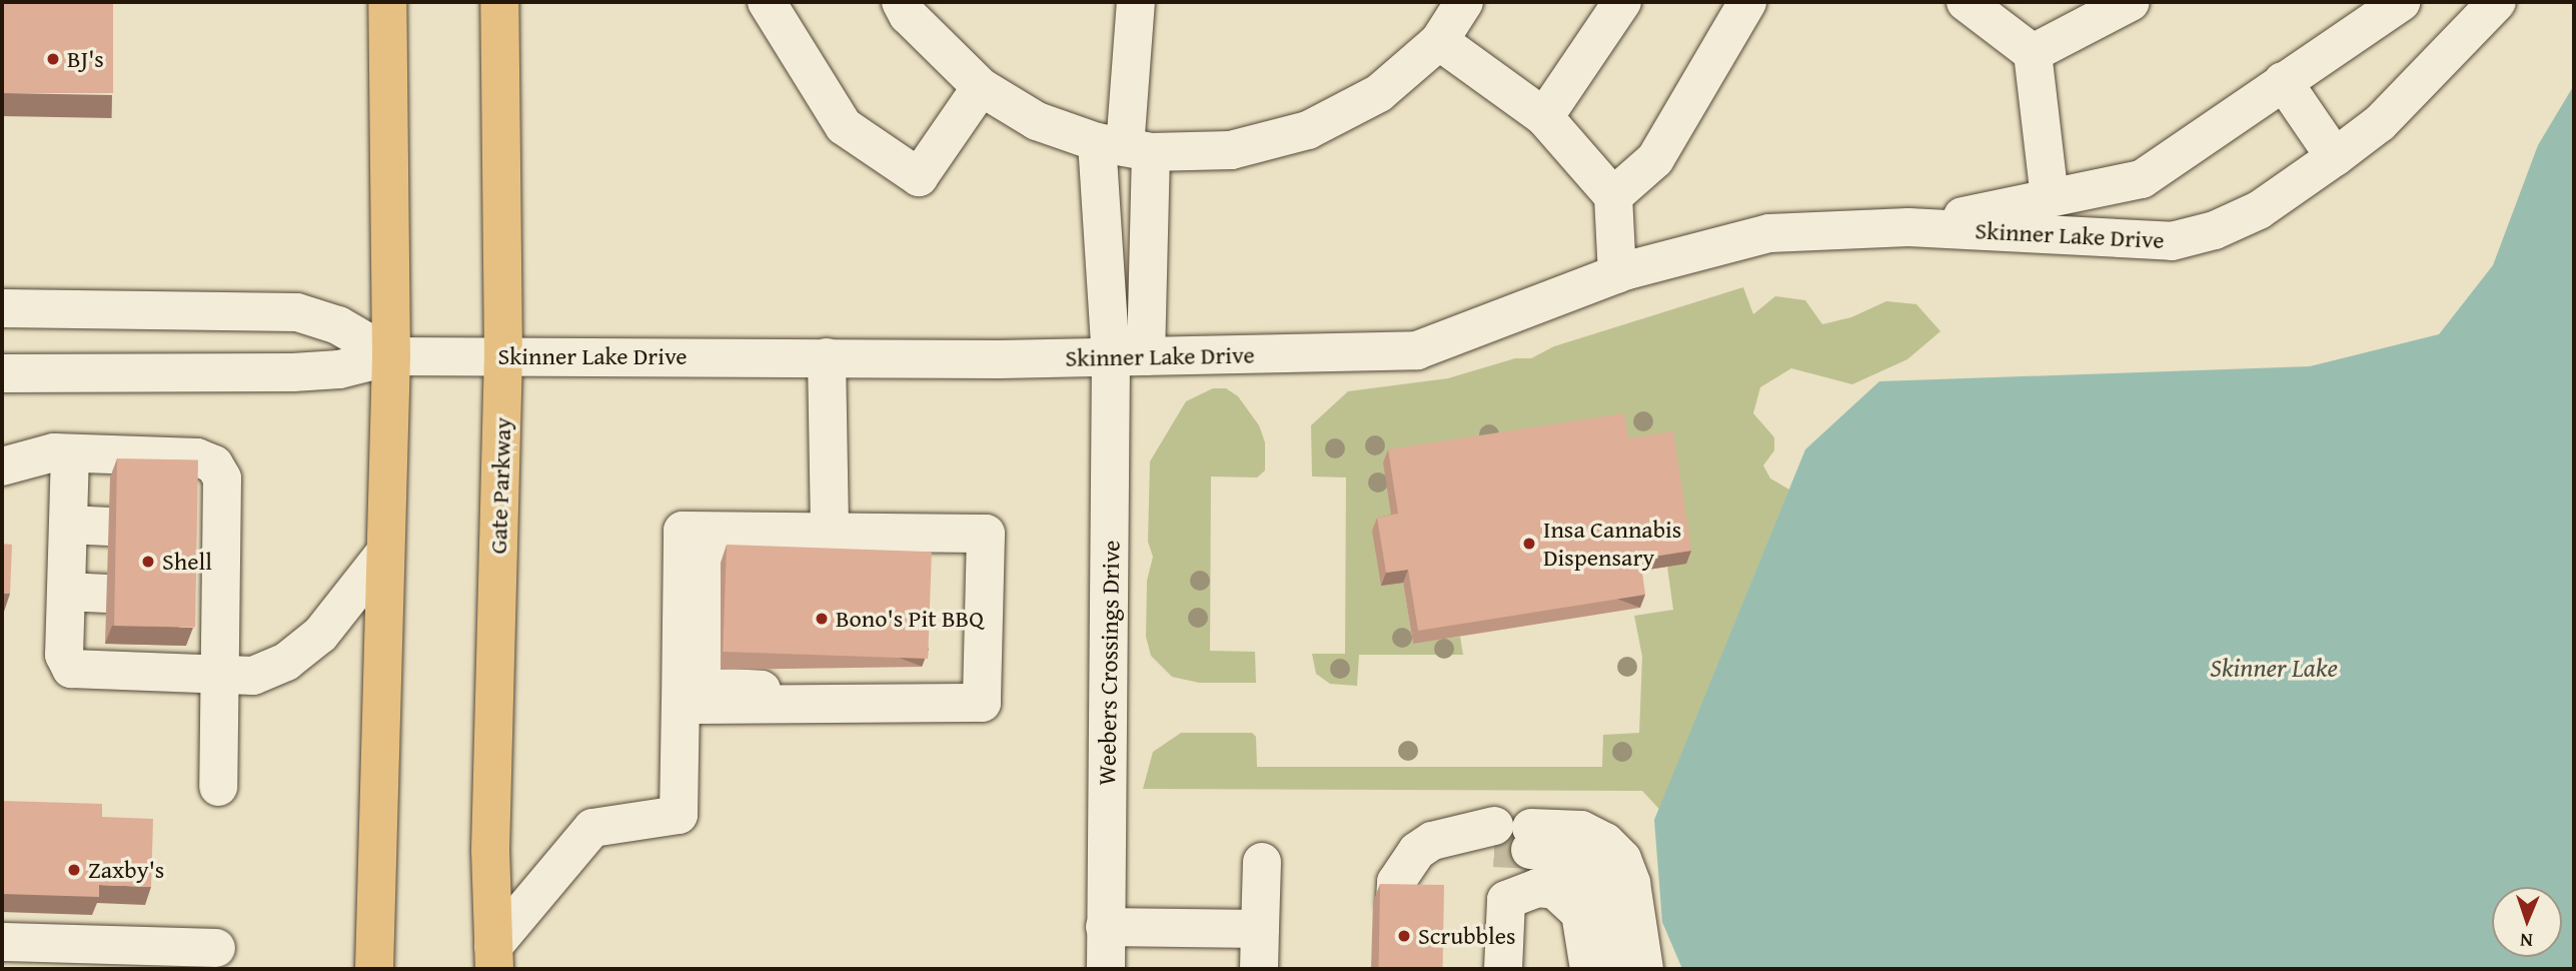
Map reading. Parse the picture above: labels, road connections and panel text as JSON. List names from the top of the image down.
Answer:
{
  "streets": {
    "main road": ["Gate Parkway"],
    "street": ["Skinner Lake Drive", "Weebers Crossings Drive"]
  },
  "crossings": [
    ["Skinner Lake Drive", "Gate Parkway"],
    ["Skinner Lake Drive", "Weebers Crossings Drive"]
  ],
  "water": ["Skinner Lake"],
  "places": [
    "BJ's",
    "Insa Cannabis Dispensary",
    "Shell",
    "Bono's Pit BBQ",
    "Zaxby's",
    "Scrubbles"
  ],
  "north": "bottom"
}
